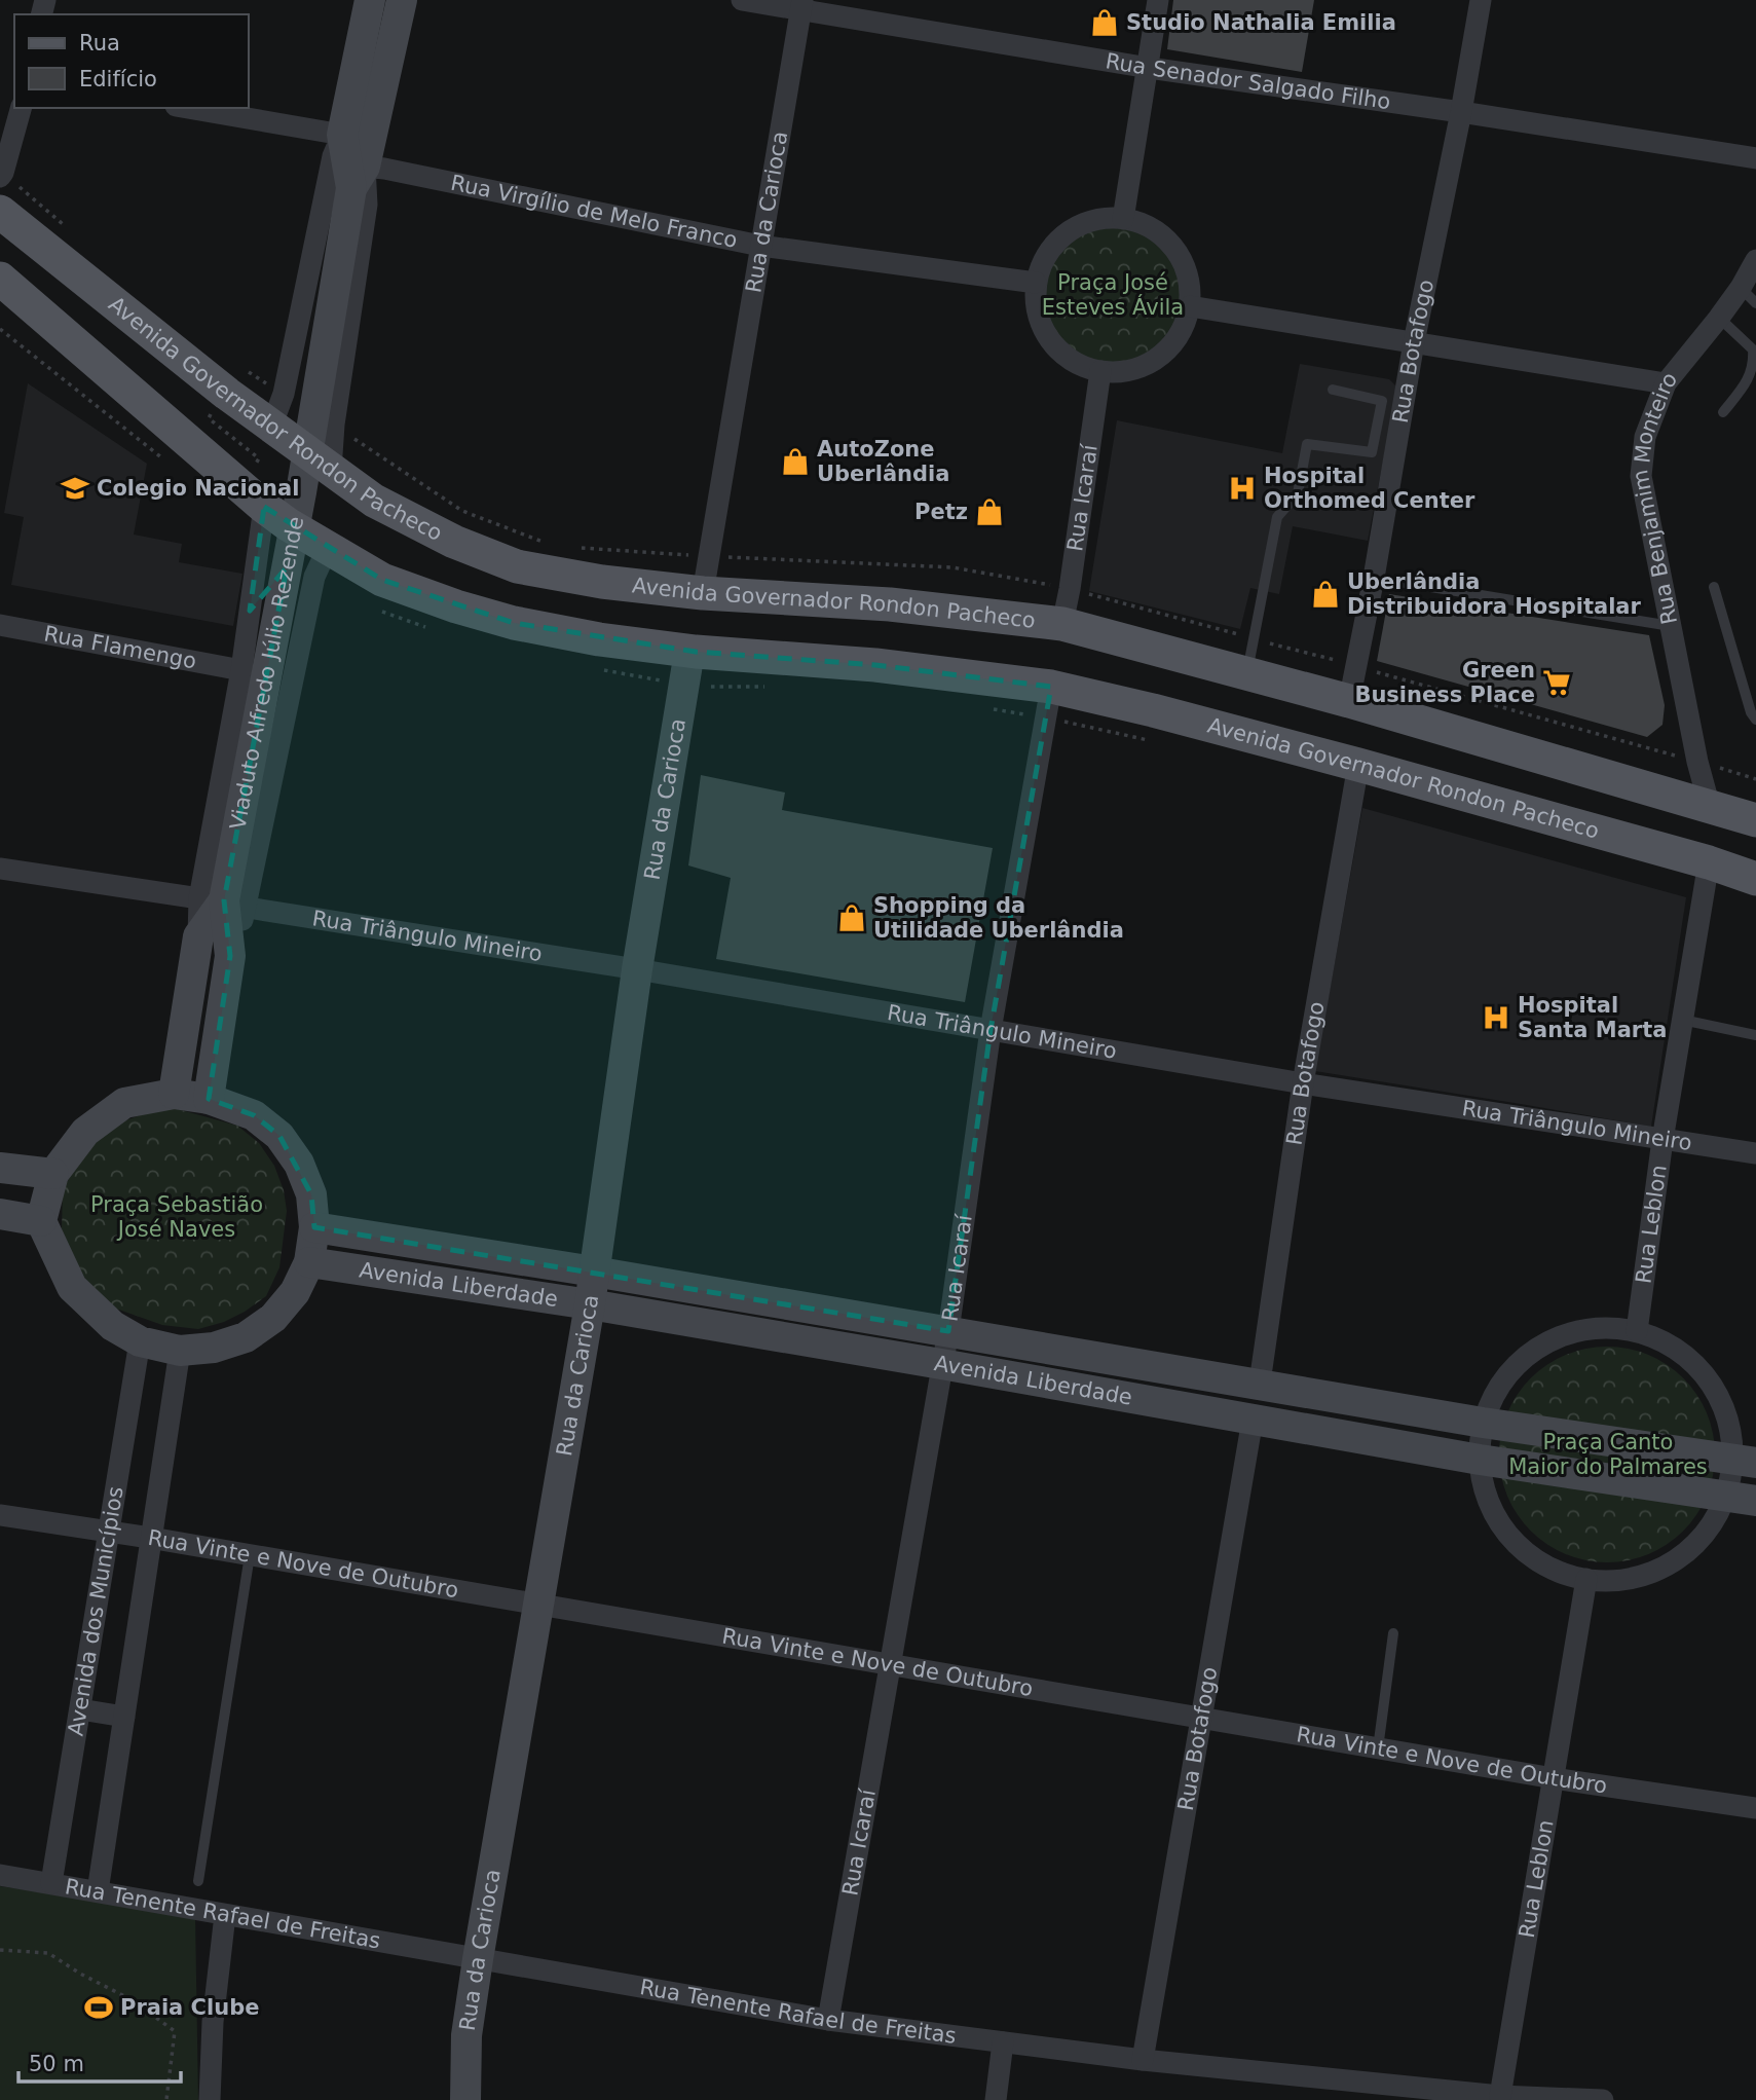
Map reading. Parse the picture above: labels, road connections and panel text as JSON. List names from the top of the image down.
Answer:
{
  "streets": {
    "main road": ["Avenida Governador Rondon Pacheco"],
    "street": [
      "Rua Senador Salgado Filho",
      "Rua Virgílio de Melo Franco",
      "Rua da Carioca",
      "Rua Botafogo",
      "Rua Icaraí",
      "Rua Benjamim Monteiro",
      "Rua Flamengo",
      "Viaduto Alfredo Júlio Rezende",
      "Rua Triângulo Mineiro",
      "Rua Leblon",
      "Avenida Liberdade",
      "Rua Vinte e Nove de Outubro",
      "Avenida dos Municípios",
      "Rua Tenente Rafael de Freitas"
    ]
  },
  "crossings": [
    ["Rua Senador Salgado Filho", "Rua da Carioca"],
    ["Rua Senador Salgado Filho", "Rua Botafogo"],
    ["Rua Virgílio de Melo Franco", "Rua da Carioca"],
    ["Rua Virgílio de Melo Franco", "Rua Icaraí"],
    ["Rua Virgílio de Melo Franco", "Viaduto Alfredo Júlio Rezende"],
    ["Rua da Carioca", "Avenida Governador Rondon Pacheco"],
    ["Rua da Carioca", "Rua Triângulo Mineiro"],
    ["Rua da Carioca", "Avenida Liberdade"],
    ["Rua da Carioca", "Rua Vinte e Nove de Outubro"],
    ["Rua da Carioca", "Rua Tenente Rafael de Freitas"],
    ["Rua Botafogo", "Avenida Governador Rondon Pacheco"],
    ["Rua Botafogo", "Rua Triângulo Mineiro"],
    ["Rua Botafogo", "Avenida Liberdade"],
    ["Rua Botafogo", "Rua Vinte e Nove de Outubro"],
    ["Rua Botafogo", "Rua Tenente Rafael de Freitas"],
    ["Avenida Governador Rondon Pacheco", "Rua Icaraí"],
    ["Avenida Governador Rondon Pacheco", "Rua Benjamim Monteiro"],
    ["Avenida Governador Rondon Pacheco", "Rua Leblon"],
    ["Rua Icaraí", "Rua Triângulo Mineiro"],
    ["Rua Icaraí", "Avenida Liberdade"],
    ["Rua Icaraí", "Rua Vinte e Nove de Outubro"],
    ["Rua Icaraí", "Rua Tenente Rafael de Freitas"],
    ["Viaduto Alfredo Júlio Rezende", "Rua Triângulo Mineiro"],
    ["Rua Triângulo Mineiro", "Rua Leblon"],
    ["Rua Leblon", "Rua Vinte e Nove de Outubro"],
    ["Rua Leblon", "Rua Tenente Rafael de Freitas"],
    ["Rua Vinte e Nove de Outubro", "Avenida dos Municípios"],
    ["Avenida dos Municípios", "Rua Tenente Rafael de Freitas"]
  ],
  "parks": ["Praça José Esteves Ávila", "Praça Sebastião José Naves", "Praça Canto Maior do Palmares"],
  "places": {
    "shop": [
      "Studio Nathalia Emilia",
      "AutoZone Uberlândia",
      "Petz",
      "Uberlândia Distribuidora Hospitalar",
      "Shopping da Utilidade Uberlândia"
    ],
    "school or university": ["Colegio Nacional"],
    "hospital": ["Hospital Orthomed Center", "Hospital Santa Marta"],
    "supermarket": ["Green Business Place"],
    "sports": ["Praia Clube"]
  },
  "legend": ["Rua", "Edifício"],
  "scale_bar": "50 m"
}
